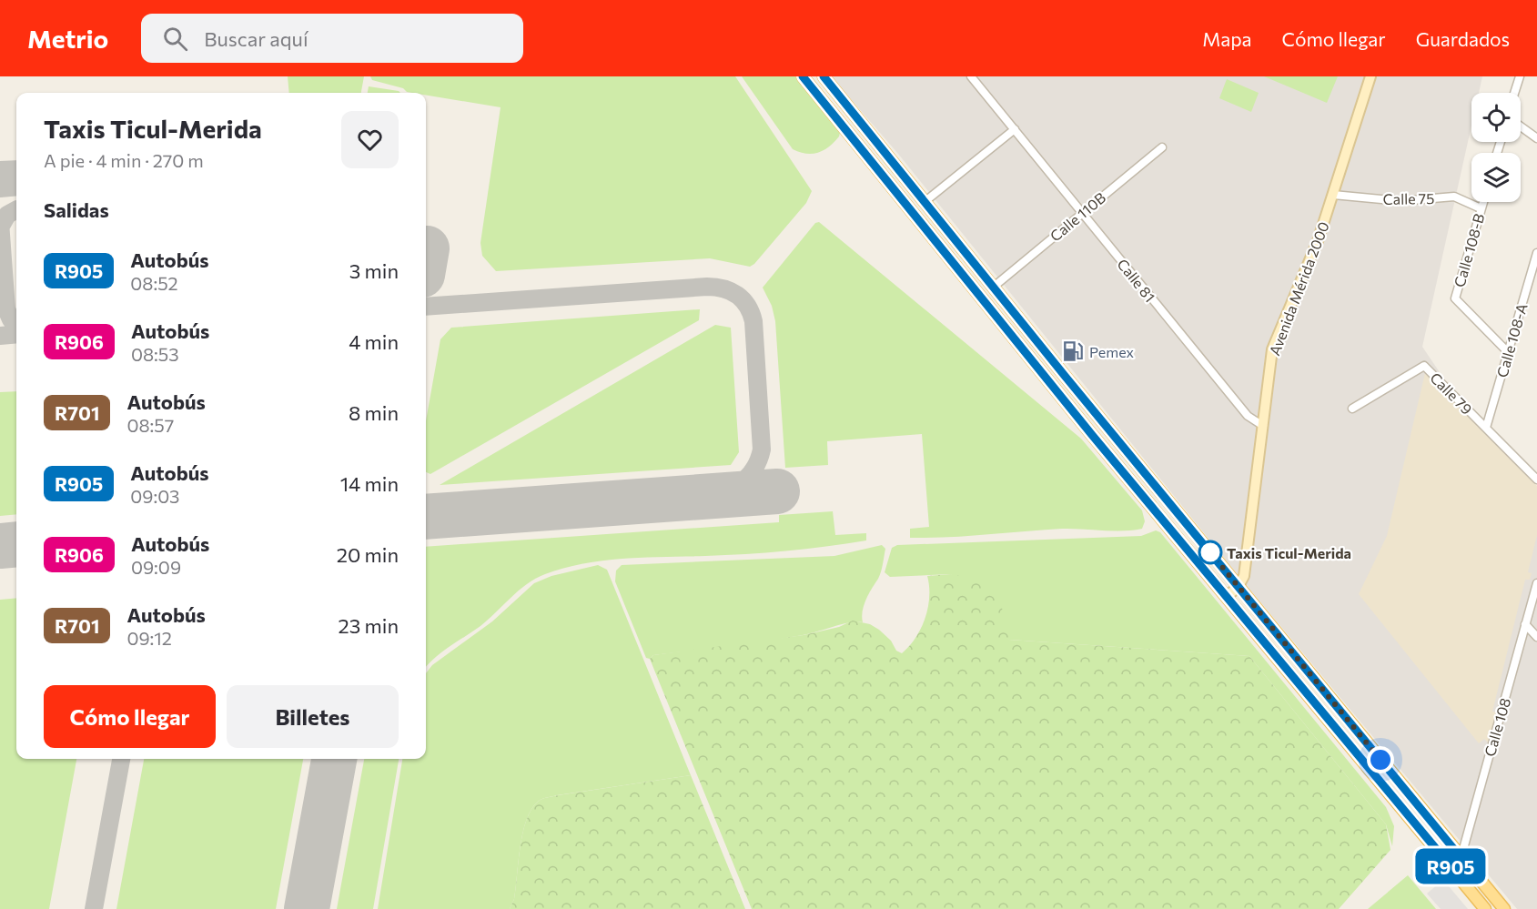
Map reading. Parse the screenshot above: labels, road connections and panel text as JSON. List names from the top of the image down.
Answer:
{
  "streets": {
    "main road": ["Avenida Mérida 2000"],
    "street": [
      "Calle 75",
      "Calle 110B",
      "Calle 108-B",
      "Calle 81",
      "Calle 108-A",
      "Calle 79",
      "Calle 108"
    ]
  },
  "crossings": [
    ["Calle 75", "Calle 108-B"],
    ["Calle 75", "Avenida Mérida 2000"],
    ["Calle 110B", "Calle 81"],
    ["Calle 108-B", "Calle 108-A"],
    ["Calle 81", "Avenida Mérida 2000"],
    ["Calle 108-A", "Calle 79"]
  ],
  "places": {
    "fuel station": ["Pemex"],
    "other": ["Taxis Ticul-Merida"]
  },
  "lines": ["bus line R905"],
  "page": {
    "header": "Metrio",
    "search": "Buscar aquí",
    "nav": ["Mapa", "Cómo llegar", "Guardados"],
    "on_map": "R905",
    "heading": [
      ["Taxis Ticul-Merida", "A pie · 4 min · 270 m"],
      "Salidas"
    ],
    "list": [
      {
        "mark": "R905",
        "name": "Autobús",
        "note": "08:52",
        "value": "3 min"
      },
      {
        "mark": "R906",
        "name": "Autobús",
        "note": "08:53",
        "value": "4 min"
      },
      {
        "mark": "R701",
        "name": "Autobús",
        "note": "08:57",
        "value": "8 min"
      },
      {
        "mark": "R905",
        "name": "Autobús",
        "note": "09:03",
        "value": "14 min"
      },
      {
        "mark": "R906",
        "name": "Autobús",
        "note": "09:09",
        "value": "20 min"
      },
      {
        "mark": "R701",
        "name": "Autobús",
        "note": "09:12",
        "value": "23 min"
      }
    ],
    "buttons": ["Cómo llegar", "Billetes"]
  }
}
